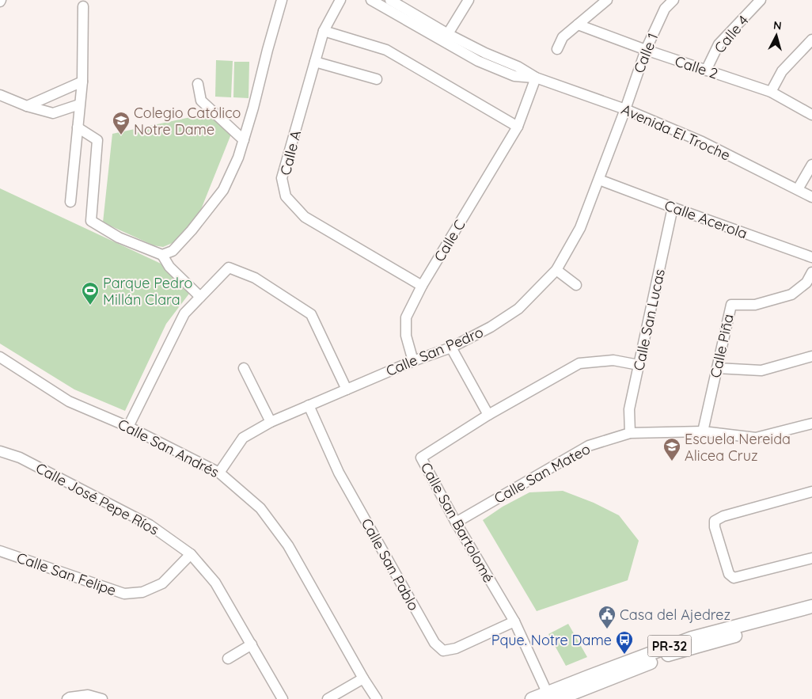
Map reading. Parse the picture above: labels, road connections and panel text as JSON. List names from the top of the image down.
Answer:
{
  "streets": {
    "main road": ["PR-32"],
    "street": [
      "Calle 4",
      "Calle 1",
      "Calle 2",
      "Avenida El Troche",
      "Calle A",
      "Calle Acerola",
      "Calle C",
      "Calle San Lucas",
      "Calle Piña",
      "Calle San Pedro",
      "Calle San Andrés",
      "Calle San Mateo",
      "Calle José Pepe Ríos",
      "Calle San Bartolomé",
      "Calle San Pablo",
      "Calle San Felipe"
    ]
  },
  "crossings": [
    ["Calle 4", "Calle 2"],
    ["Calle 1", "Calle 2"],
    ["Calle 1", "Avenida El Troche"],
    ["Calle 1", "Calle San Pedro"],
    ["Avenida El Troche", "Calle C"],
    ["Avenida El Troche", "Calle San Pedro"],
    ["Calle A", "Calle C"],
    ["Calle Acerola", "Calle San Lucas"],
    ["Calle Acerola", "Calle San Pedro"],
    ["Calle C", "Calle San Pedro"],
    ["Calle San Lucas", "Calle San Mateo"],
    ["Calle San Lucas", "Calle San Bartolomé"],
    ["Calle Piña", "Calle San Mateo"],
    ["Calle San Pedro", "Calle San Andrés"],
    ["Calle San Pedro", "Calle San Pablo"],
    ["Calle San Mateo", "Calle San Bartolomé"],
    ["Calle José Pepe Ríos", "Calle San Felipe"],
    ["Calle San Bartolomé", "Calle San Pablo"],
    ["Calle San Bartolomé", "PR-32"]
  ],
  "places": {
    "school or university": ["Colegio Católico Notre Dame", "Escuela Nereida Alicea Cruz"],
    "sports": ["Parque Pedro Millán Clara"],
    "public building": ["Casa del Ajedrez"],
    "bus stop": ["Pque. Notre Dame"]
  },
  "north": "top"
}
